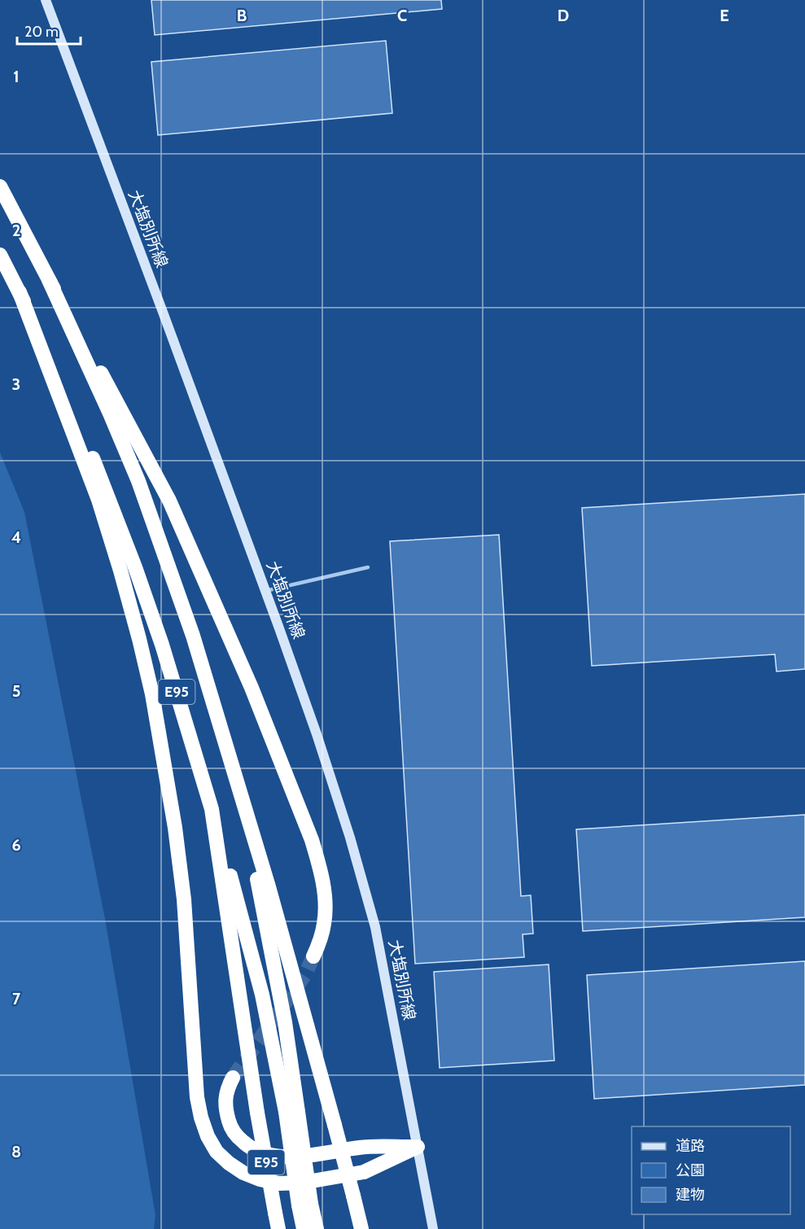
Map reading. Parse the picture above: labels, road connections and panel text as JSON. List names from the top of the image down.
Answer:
{
  "streets": {
    "highway": ["E95"],
    "main road": ["大塩別所線"]
  },
  "legend": ["道路", "公園", "建物"],
  "scale_bar": "20 m",
  "grid": {
    "columns": [
      "B",
      "C",
      "D",
      "E"
    ],
    "rows": [
      "1",
      "2",
      "3",
      "4",
      "5",
      "6",
      "7",
      "8"
    ]
  }
}
